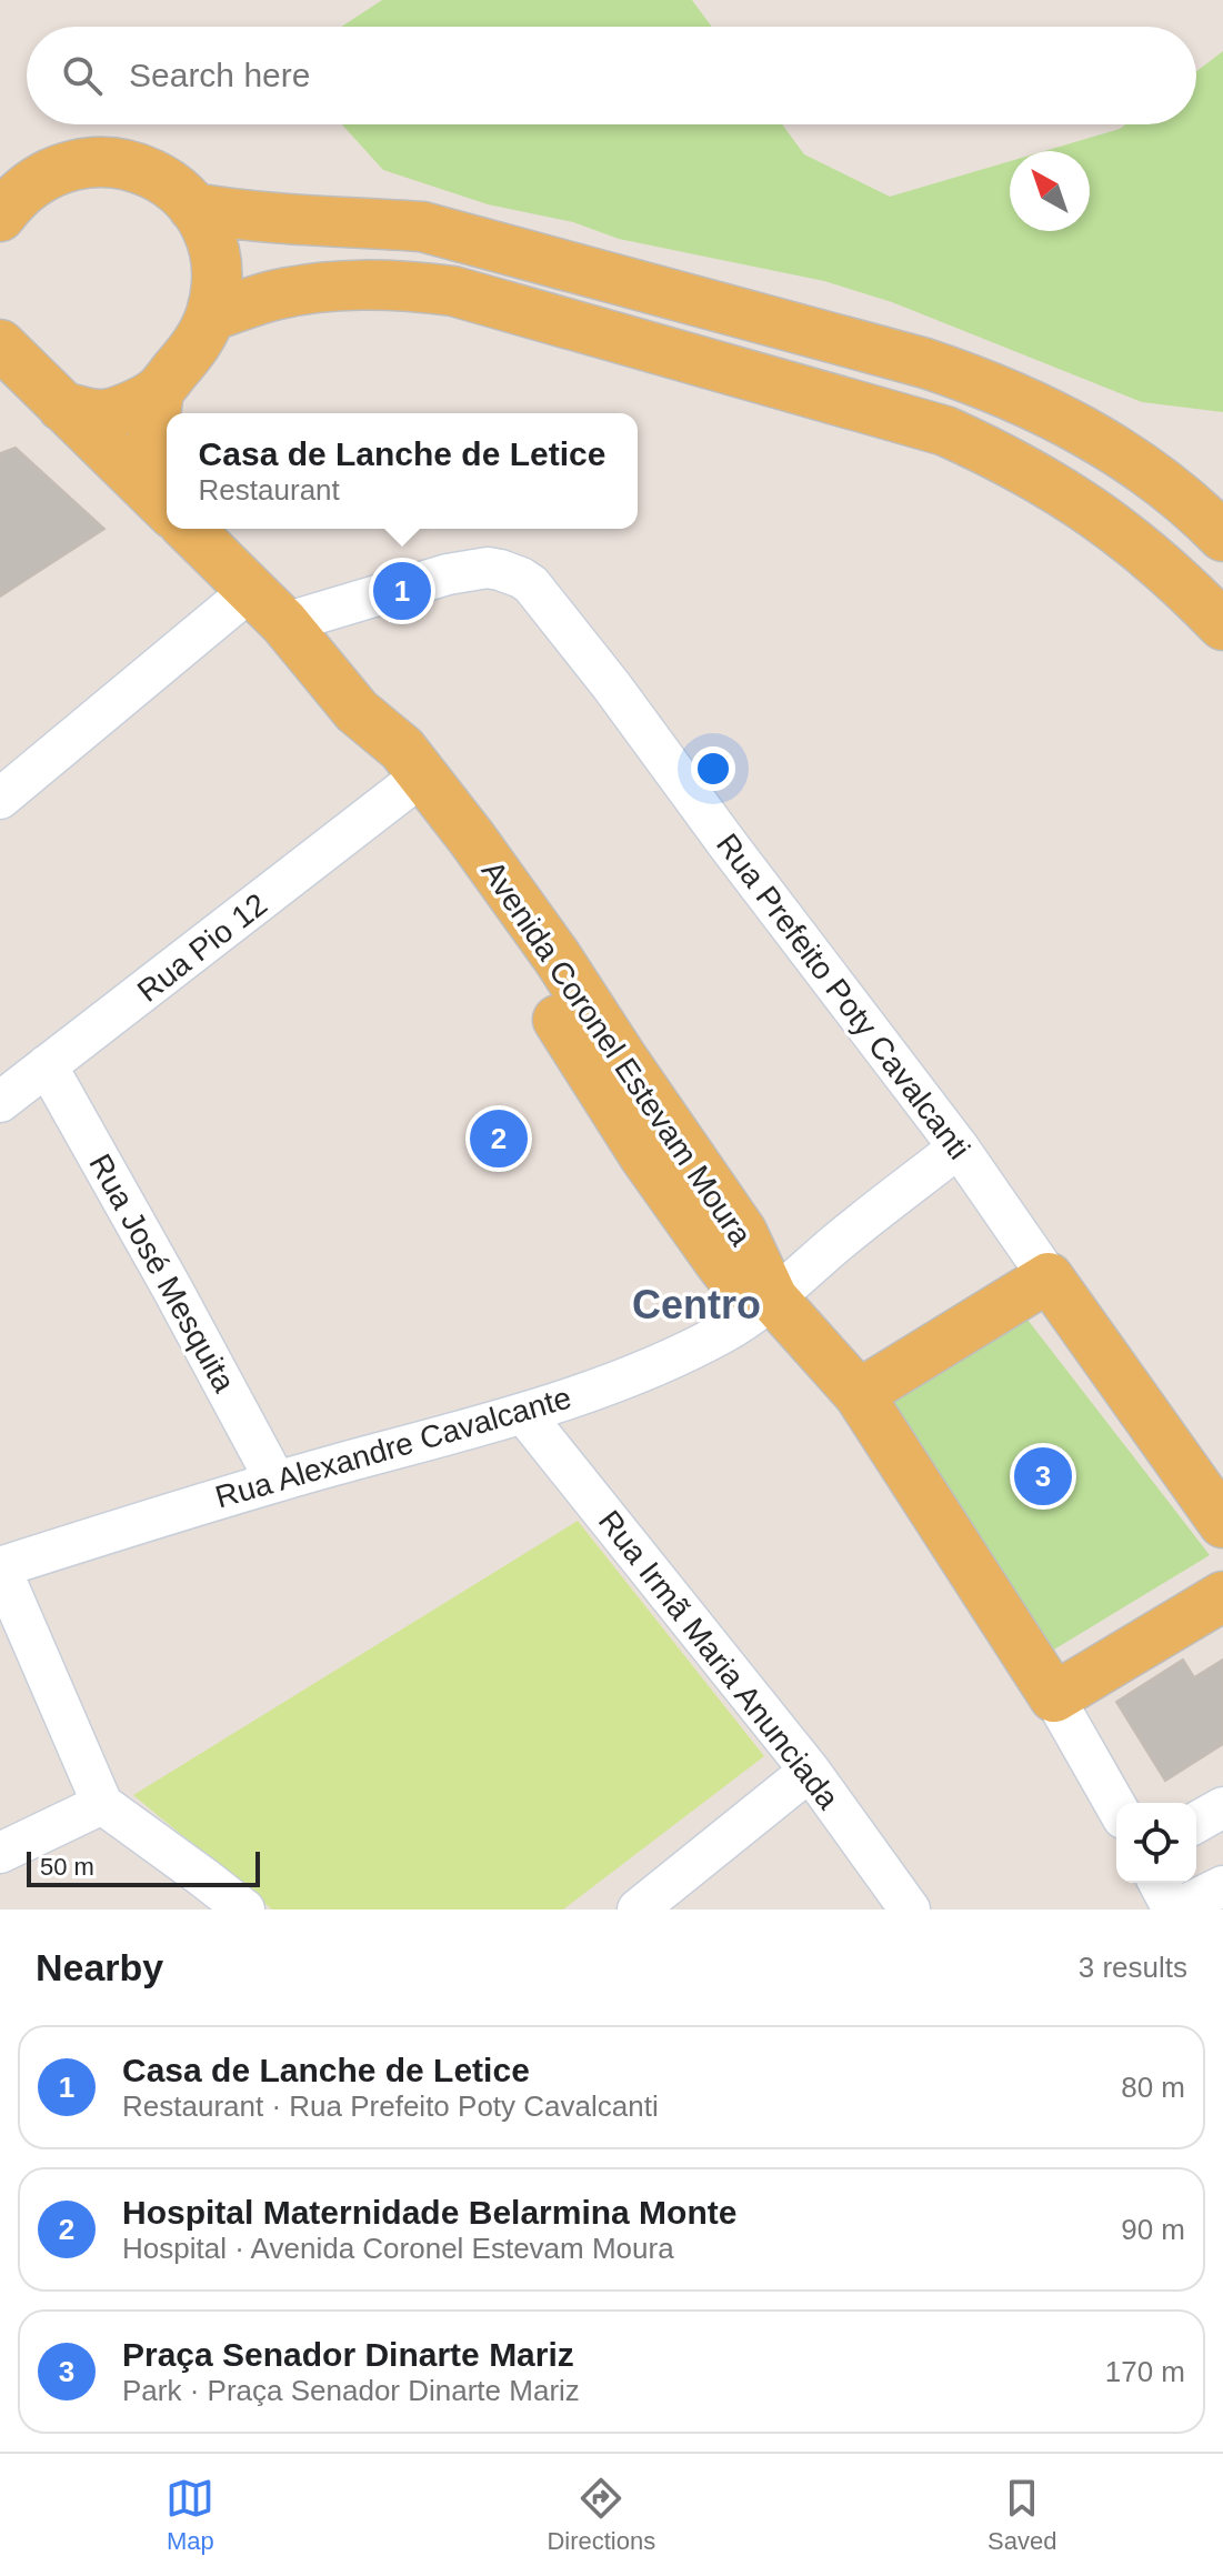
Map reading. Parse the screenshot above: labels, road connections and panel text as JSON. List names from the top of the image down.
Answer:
{
  "streets": {
    "main road": ["Avenida Coronel Estevam Moura"],
    "street": [
      "Rua Pio 12",
      "Rua Prefeito Poty Cavalcanti",
      "Rua José Mesquita",
      "Rua Alexandre Cavalcante",
      "Rua Irmã Maria Anunciada"
    ]
  },
  "crossings": [
    ["Rua Pio 12", "Avenida Coronel Estevam Moura"],
    ["Rua Pio 12", "Rua José Mesquita"],
    ["Rua Prefeito Poty Cavalcanti", "Avenida Coronel Estevam Moura"],
    ["Rua Prefeito Poty Cavalcanti", "Rua Alexandre Cavalcante"],
    ["Avenida Coronel Estevam Moura", "Rua Alexandre Cavalcante"],
    ["Rua José Mesquita", "Rua Alexandre Cavalcante"],
    ["Rua Alexandre Cavalcante", "Rua Irmã Maria Anunciada"]
  ],
  "districts": ["Centro"],
  "scale_bar": "50 m",
  "north": "top left",
  "page": {
    "search": "Search here",
    "popup": ["Casa de Lanche de Letice", "Restaurant"],
    "pins": ["1", "2", "3"],
    "scale": "50 m",
    "heading": ["Nearby", "3 results"],
    "list": [
      {
        "mark": "1",
        "name": "Casa de Lanche de Letice",
        "note": "Restaurant · Rua Prefeito Poty Cavalcanti",
        "value": "80 m"
      },
      {
        "mark": "2",
        "name": "Hospital Maternidade Belarmina Monte",
        "note": "Hospital · Avenida Coronel Estevam Moura",
        "value": "90 m"
      },
      {
        "mark": "3",
        "name": "Praça Senador Dinarte Mariz",
        "note": "Park · Praça Senador Dinarte Mariz",
        "value": "170 m"
      }
    ],
    "nav": ["Map", "Directions", "Saved"]
  }
}
